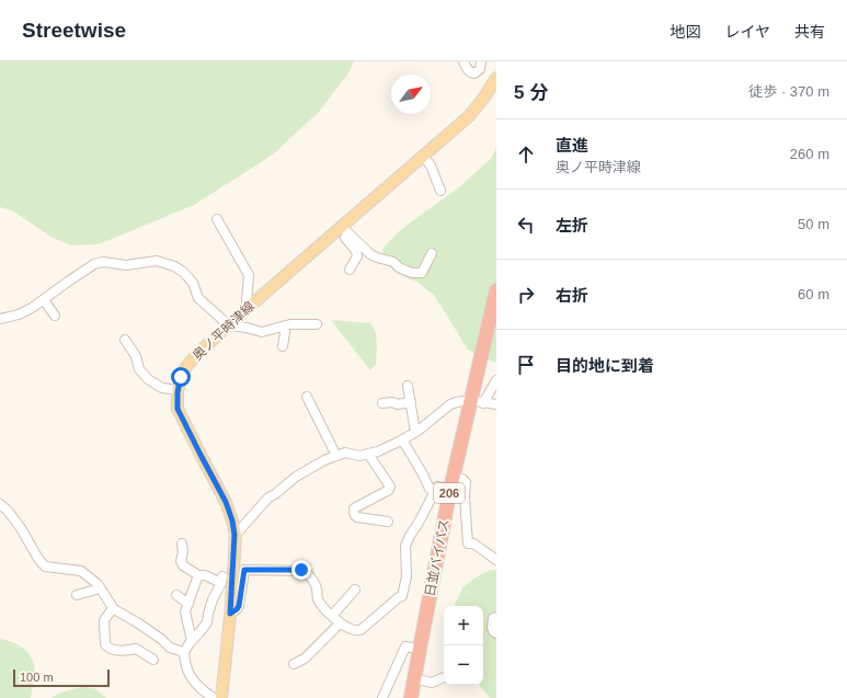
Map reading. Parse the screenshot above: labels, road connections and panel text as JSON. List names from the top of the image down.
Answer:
{
  "streets": {
    "highway": ["206", "日並バイパス"],
    "main road": ["奥ノ平時津線"]
  },
  "scale_bar": "100 m",
  "north": "top right",
  "page": {
    "header": "Streetwise",
    "nav": ["地図", "レイヤ", "共有"],
    "heading": ["5 分", "徒歩 · 370 m"],
    "list": [
      ["直進", "奥ノ平時津線", "260 m"],
      ["左折", "50 m"],
      ["右折", "60 m"],
      "目的地に到着"
    ],
    "map_buttons": ["+", "−"],
    "scale": "100 m"
  }
}
